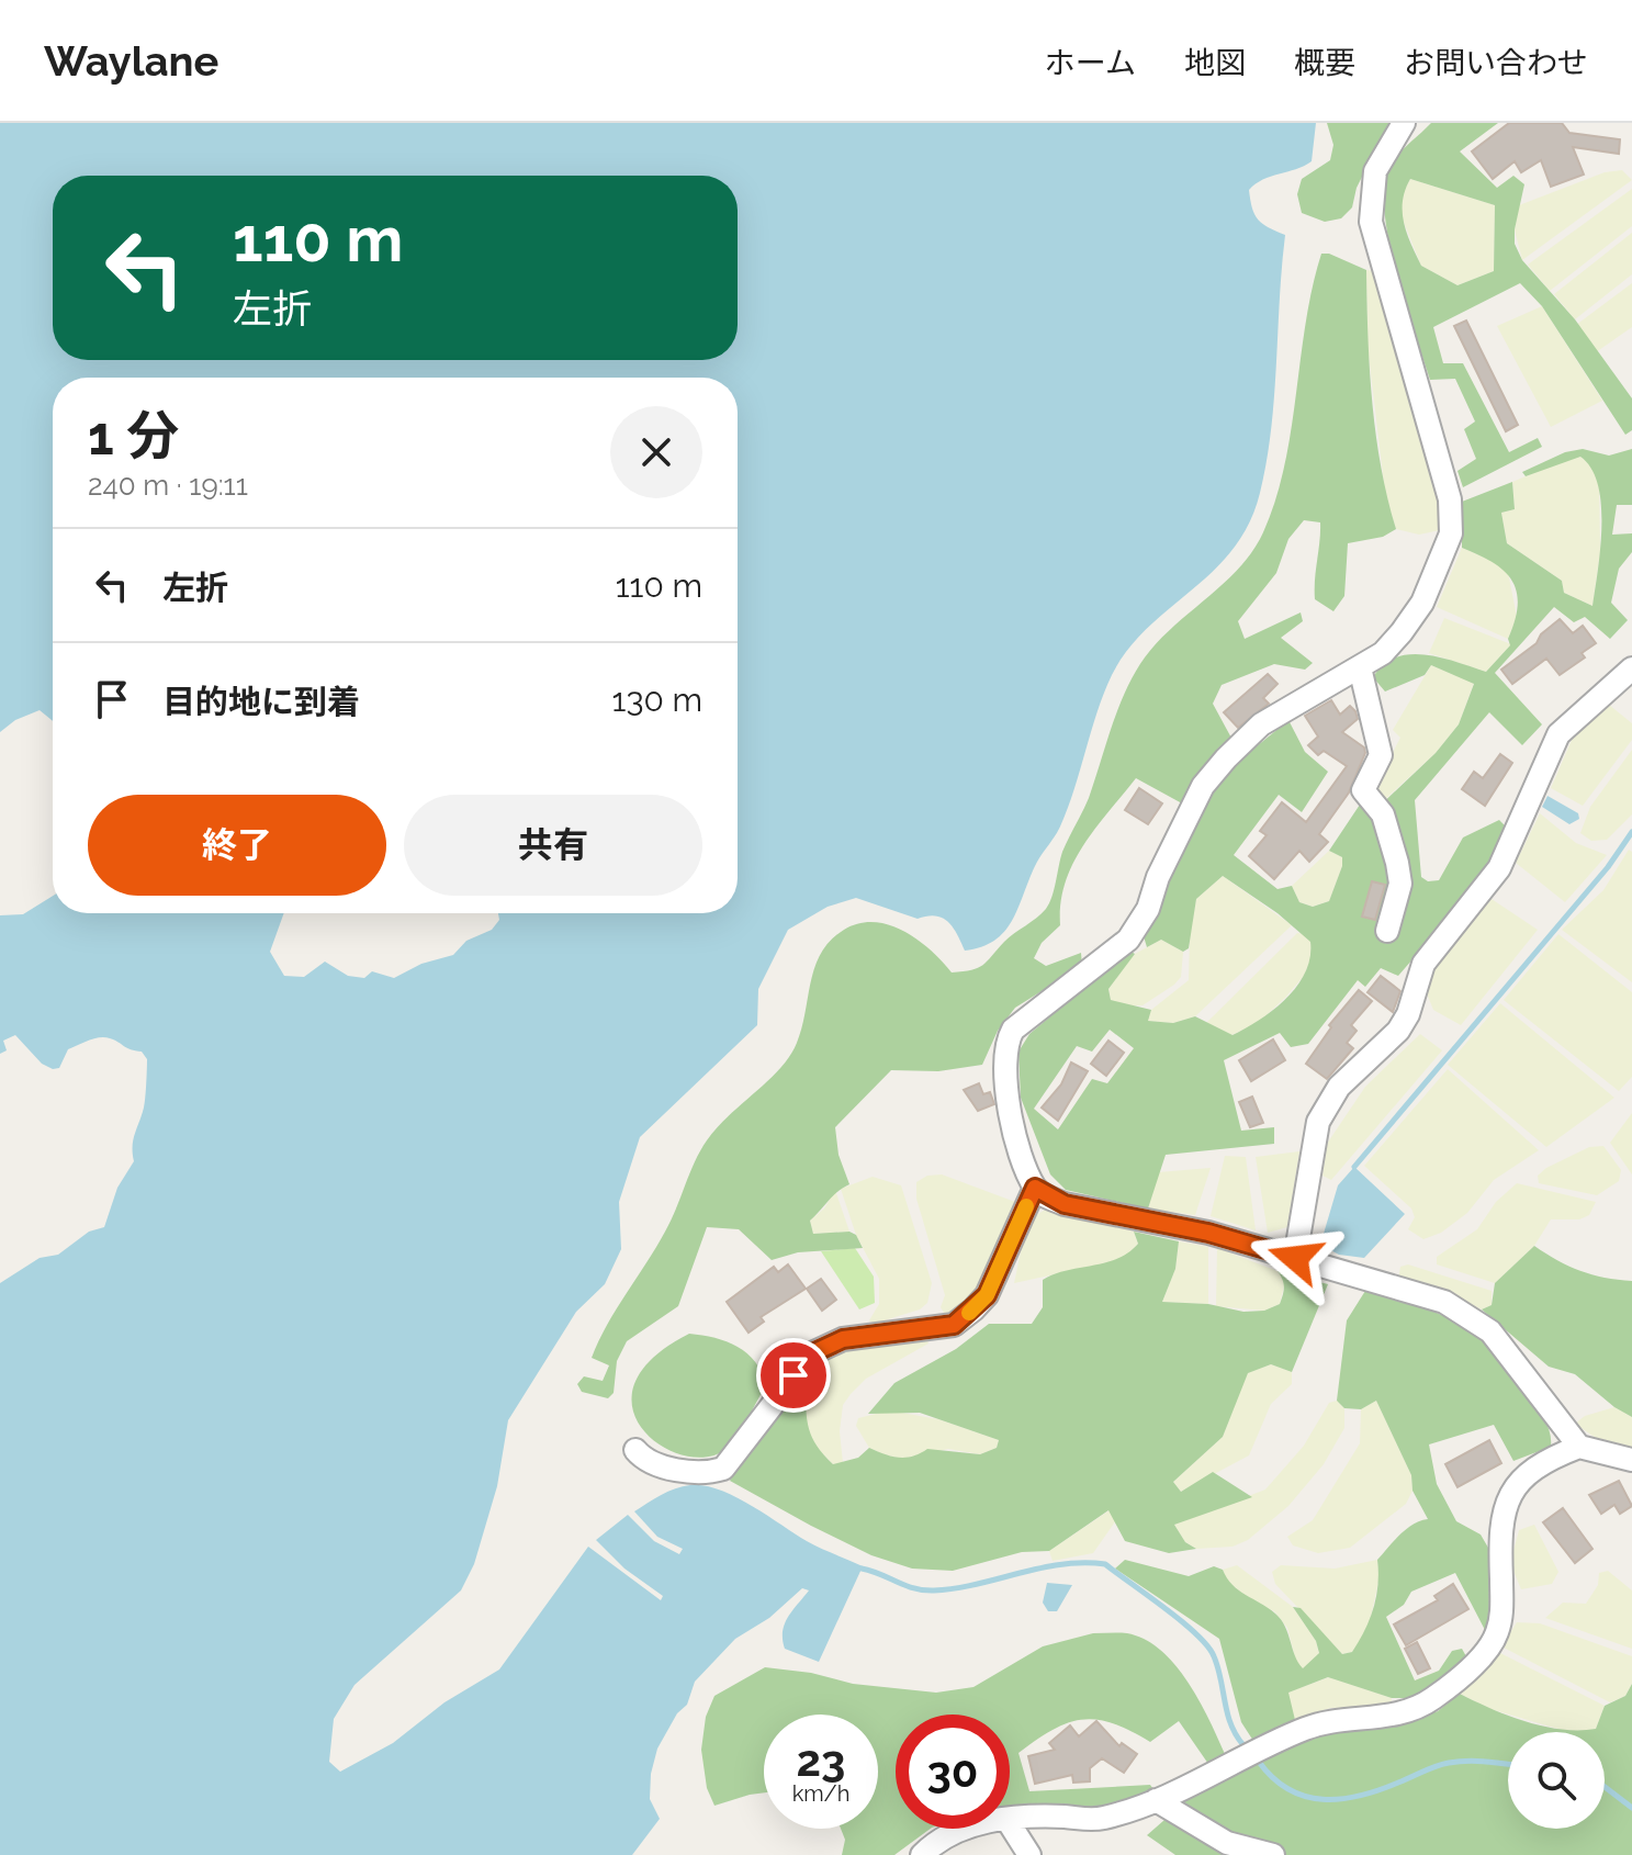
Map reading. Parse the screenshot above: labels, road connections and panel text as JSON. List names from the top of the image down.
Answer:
{
  "page": {
    "header": "Waylane",
    "nav": [
      "ホーム",
      "地図",
      "概要",
      "お問い合わせ"
    ],
    "turn": ["110 m", "左折"],
    "heading": ["1 分", "240 m · 19:11"],
    "list": [
      {
        "name": "左折",
        "value": "110 m"
      },
      {
        "name": "目的地に到着",
        "value": "130 m"
      }
    ],
    "buttons": ["終了", "共有"],
    "speed": "23 km/h",
    "limit": "30"
  }
}
